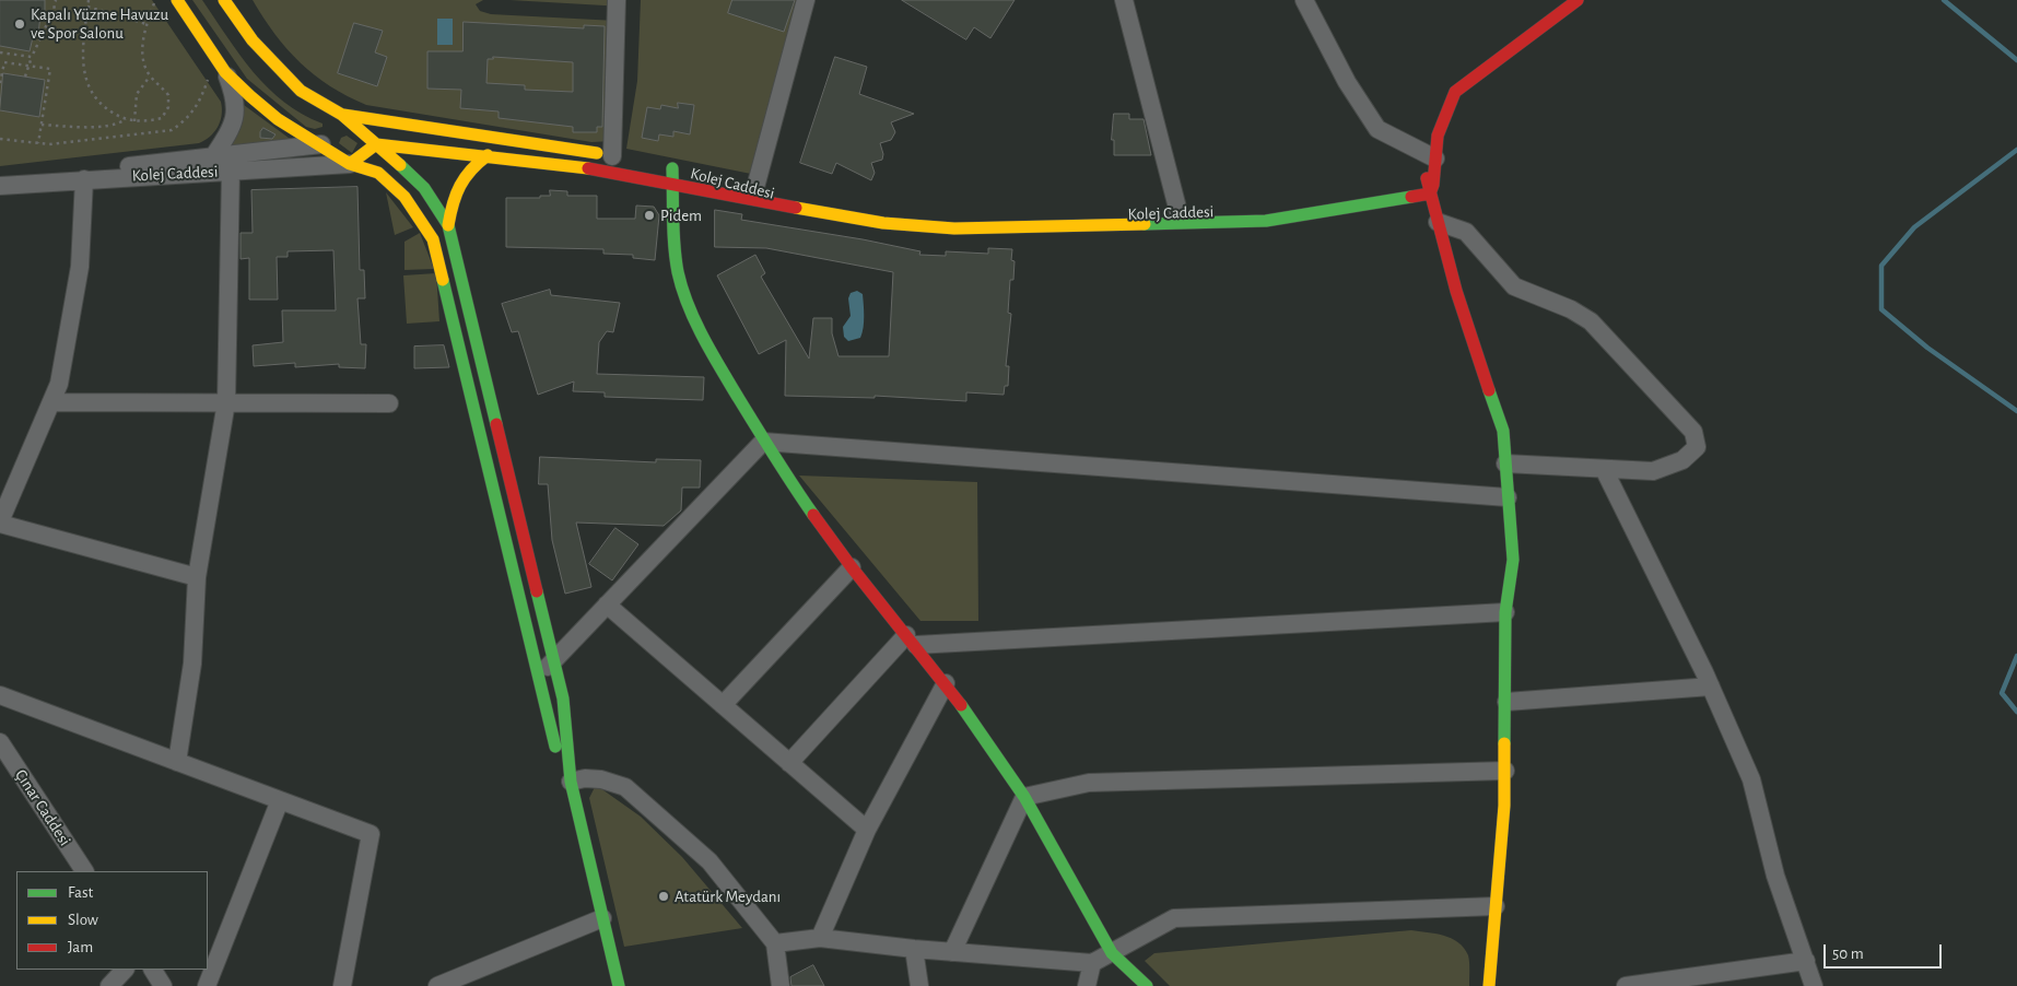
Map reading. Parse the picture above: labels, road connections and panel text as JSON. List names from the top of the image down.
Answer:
{
  "streets": {
    "street": ["Kolej Caddesi", "Çınar Caddesi"]
  },
  "places": ["Kapalı Yüzme Havuzu ve Spor Salonu", "Pidem", "Atatürk Meydanı"],
  "legend": ["Fast", "Slow", "Jam"],
  "scale_bar": "50 m"
}
